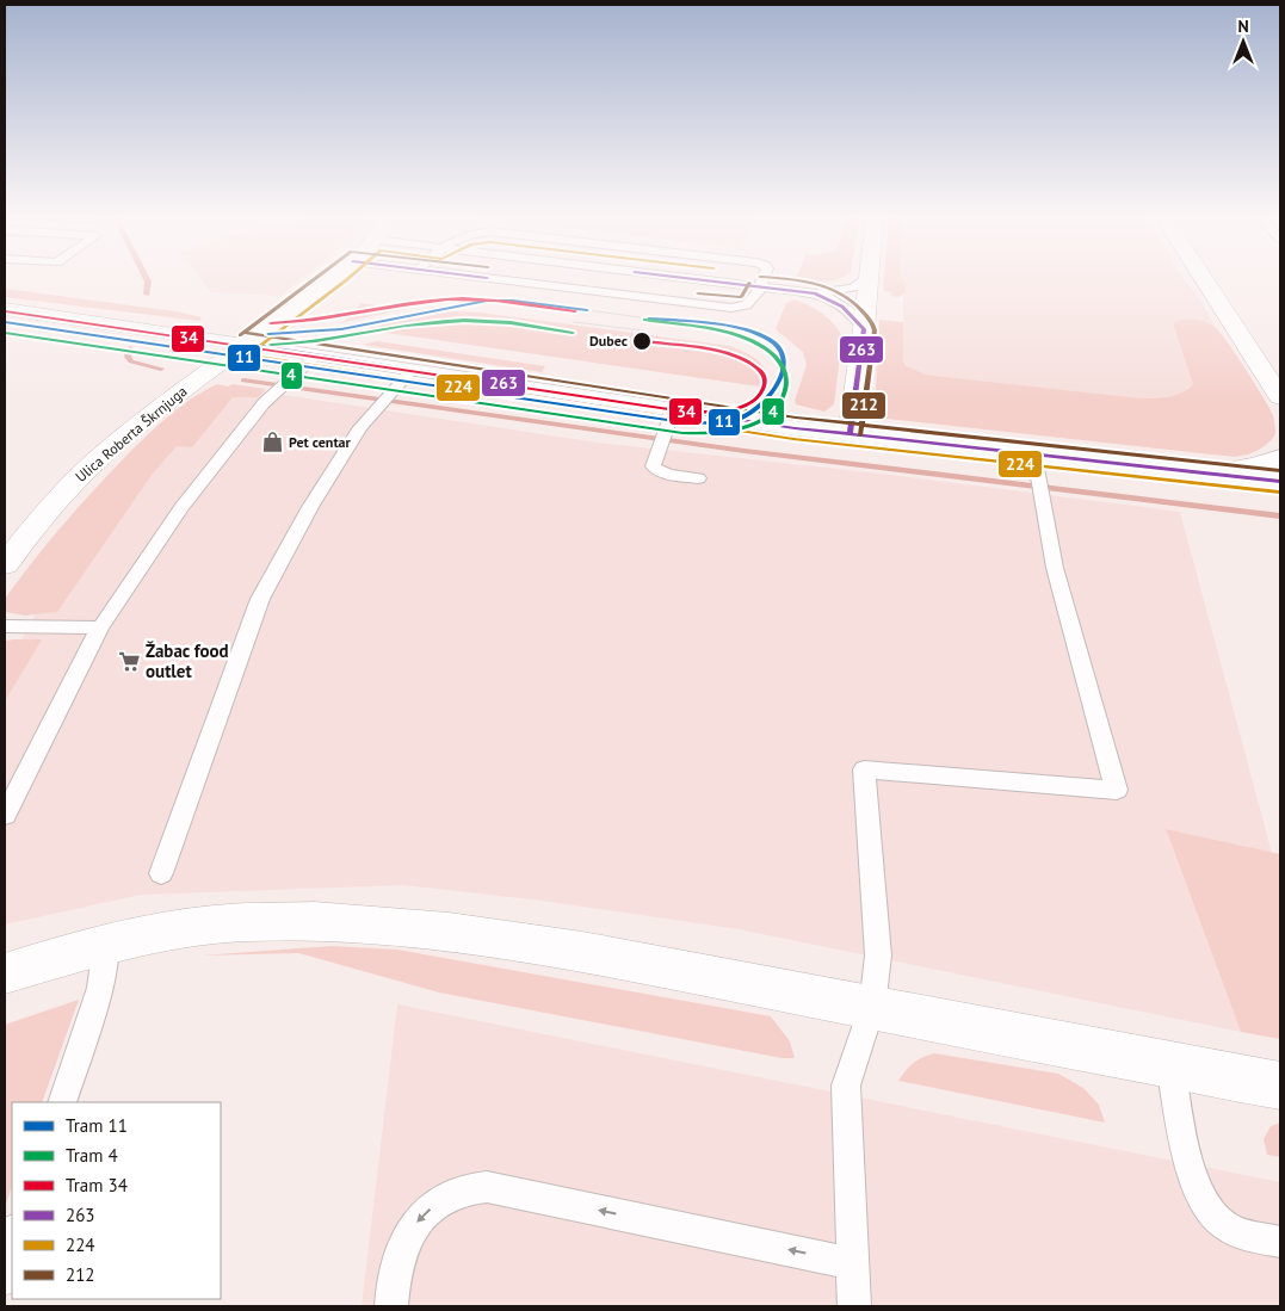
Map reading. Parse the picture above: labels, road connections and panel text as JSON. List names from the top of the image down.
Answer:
{
  "streets": {
    "street": ["Ulica Roberta Škrnjuga"]
  },
  "places": {
    "other": ["Dubec"],
    "shop": ["Pet centar"],
    "supermarket": ["Žabac food outlet"]
  },
  "lines": [
    "transit line 263",
    "transit line 224",
    "transit line 212",
    "tram line 34",
    "tram line 11",
    "tram line 4"
  ],
  "legend": [
    "Tram 11",
    "Tram 4",
    "Tram 34",
    "263",
    "224",
    "212"
  ],
  "north": "top"
}
